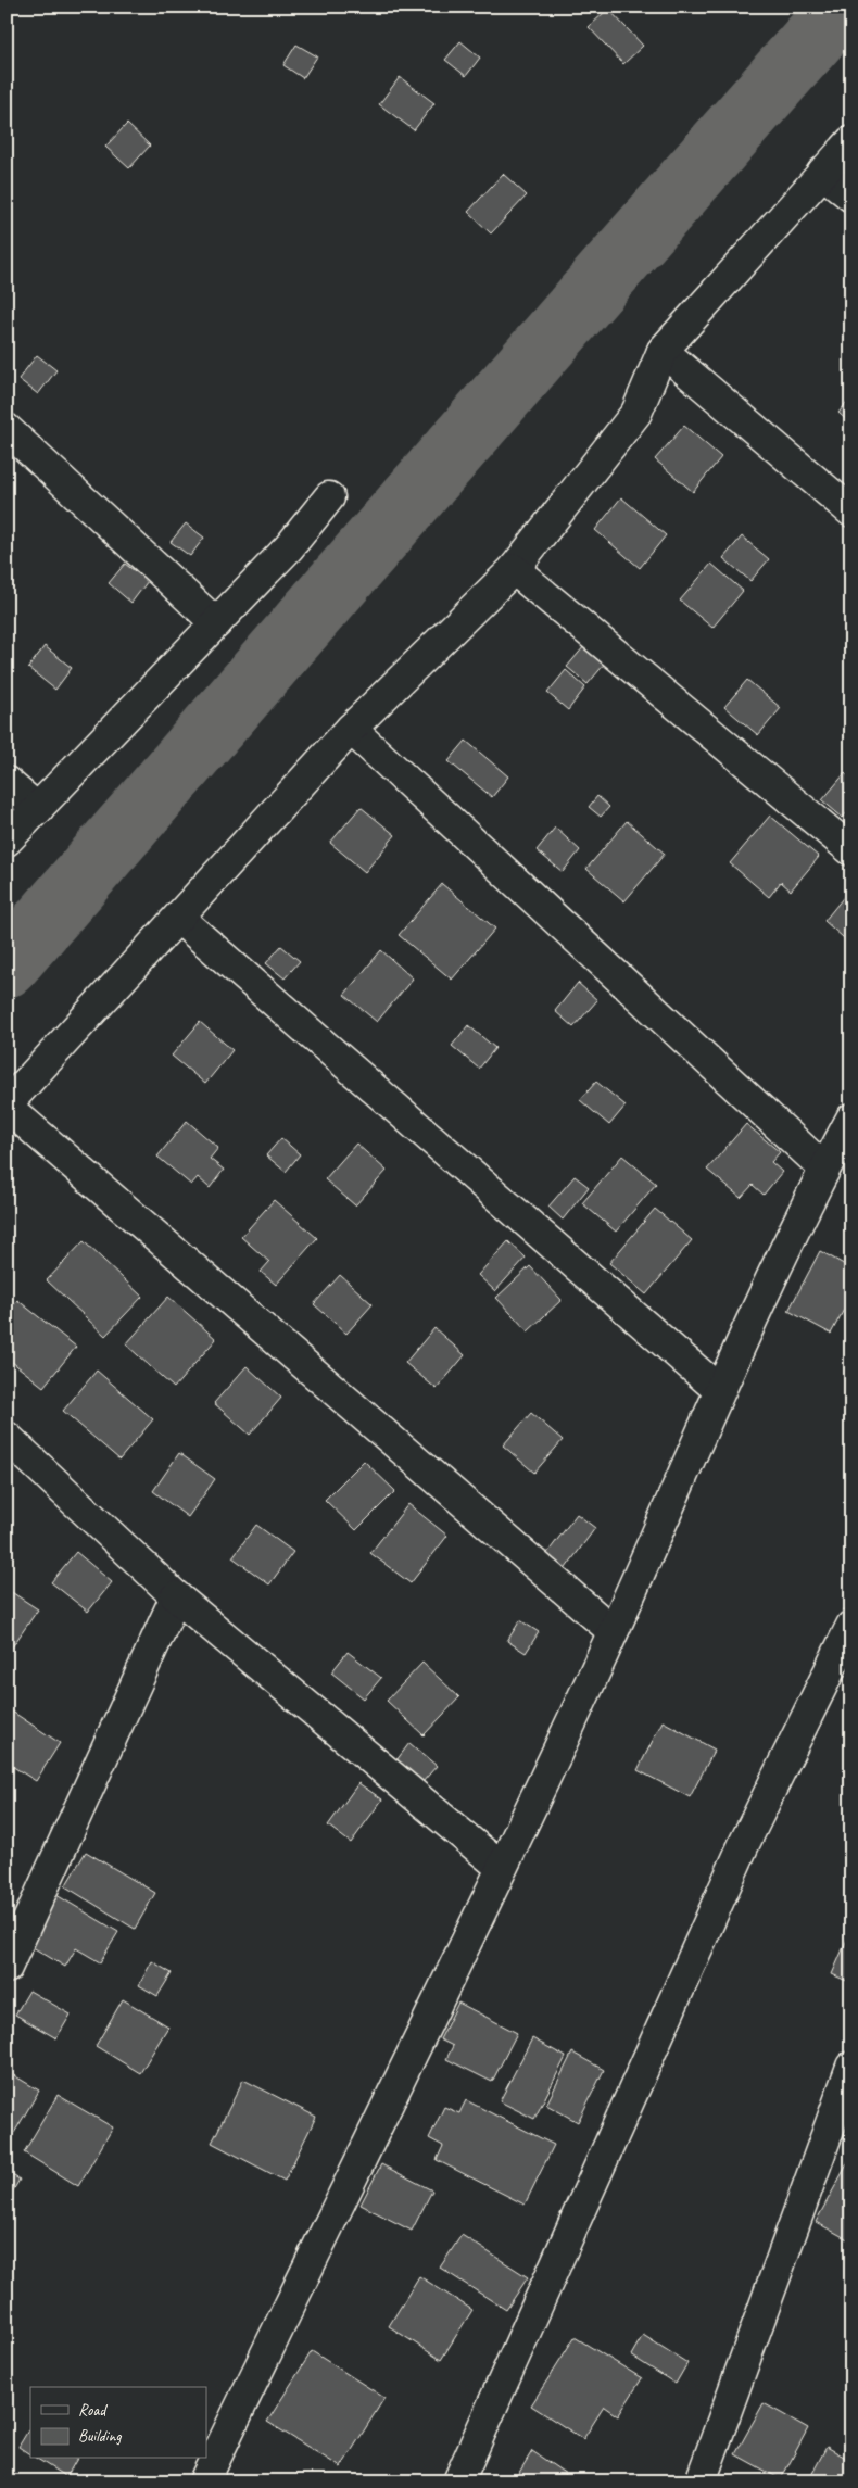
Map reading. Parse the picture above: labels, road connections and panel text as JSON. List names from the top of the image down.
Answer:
{
  "legend": ["Road", "Building"]
}
